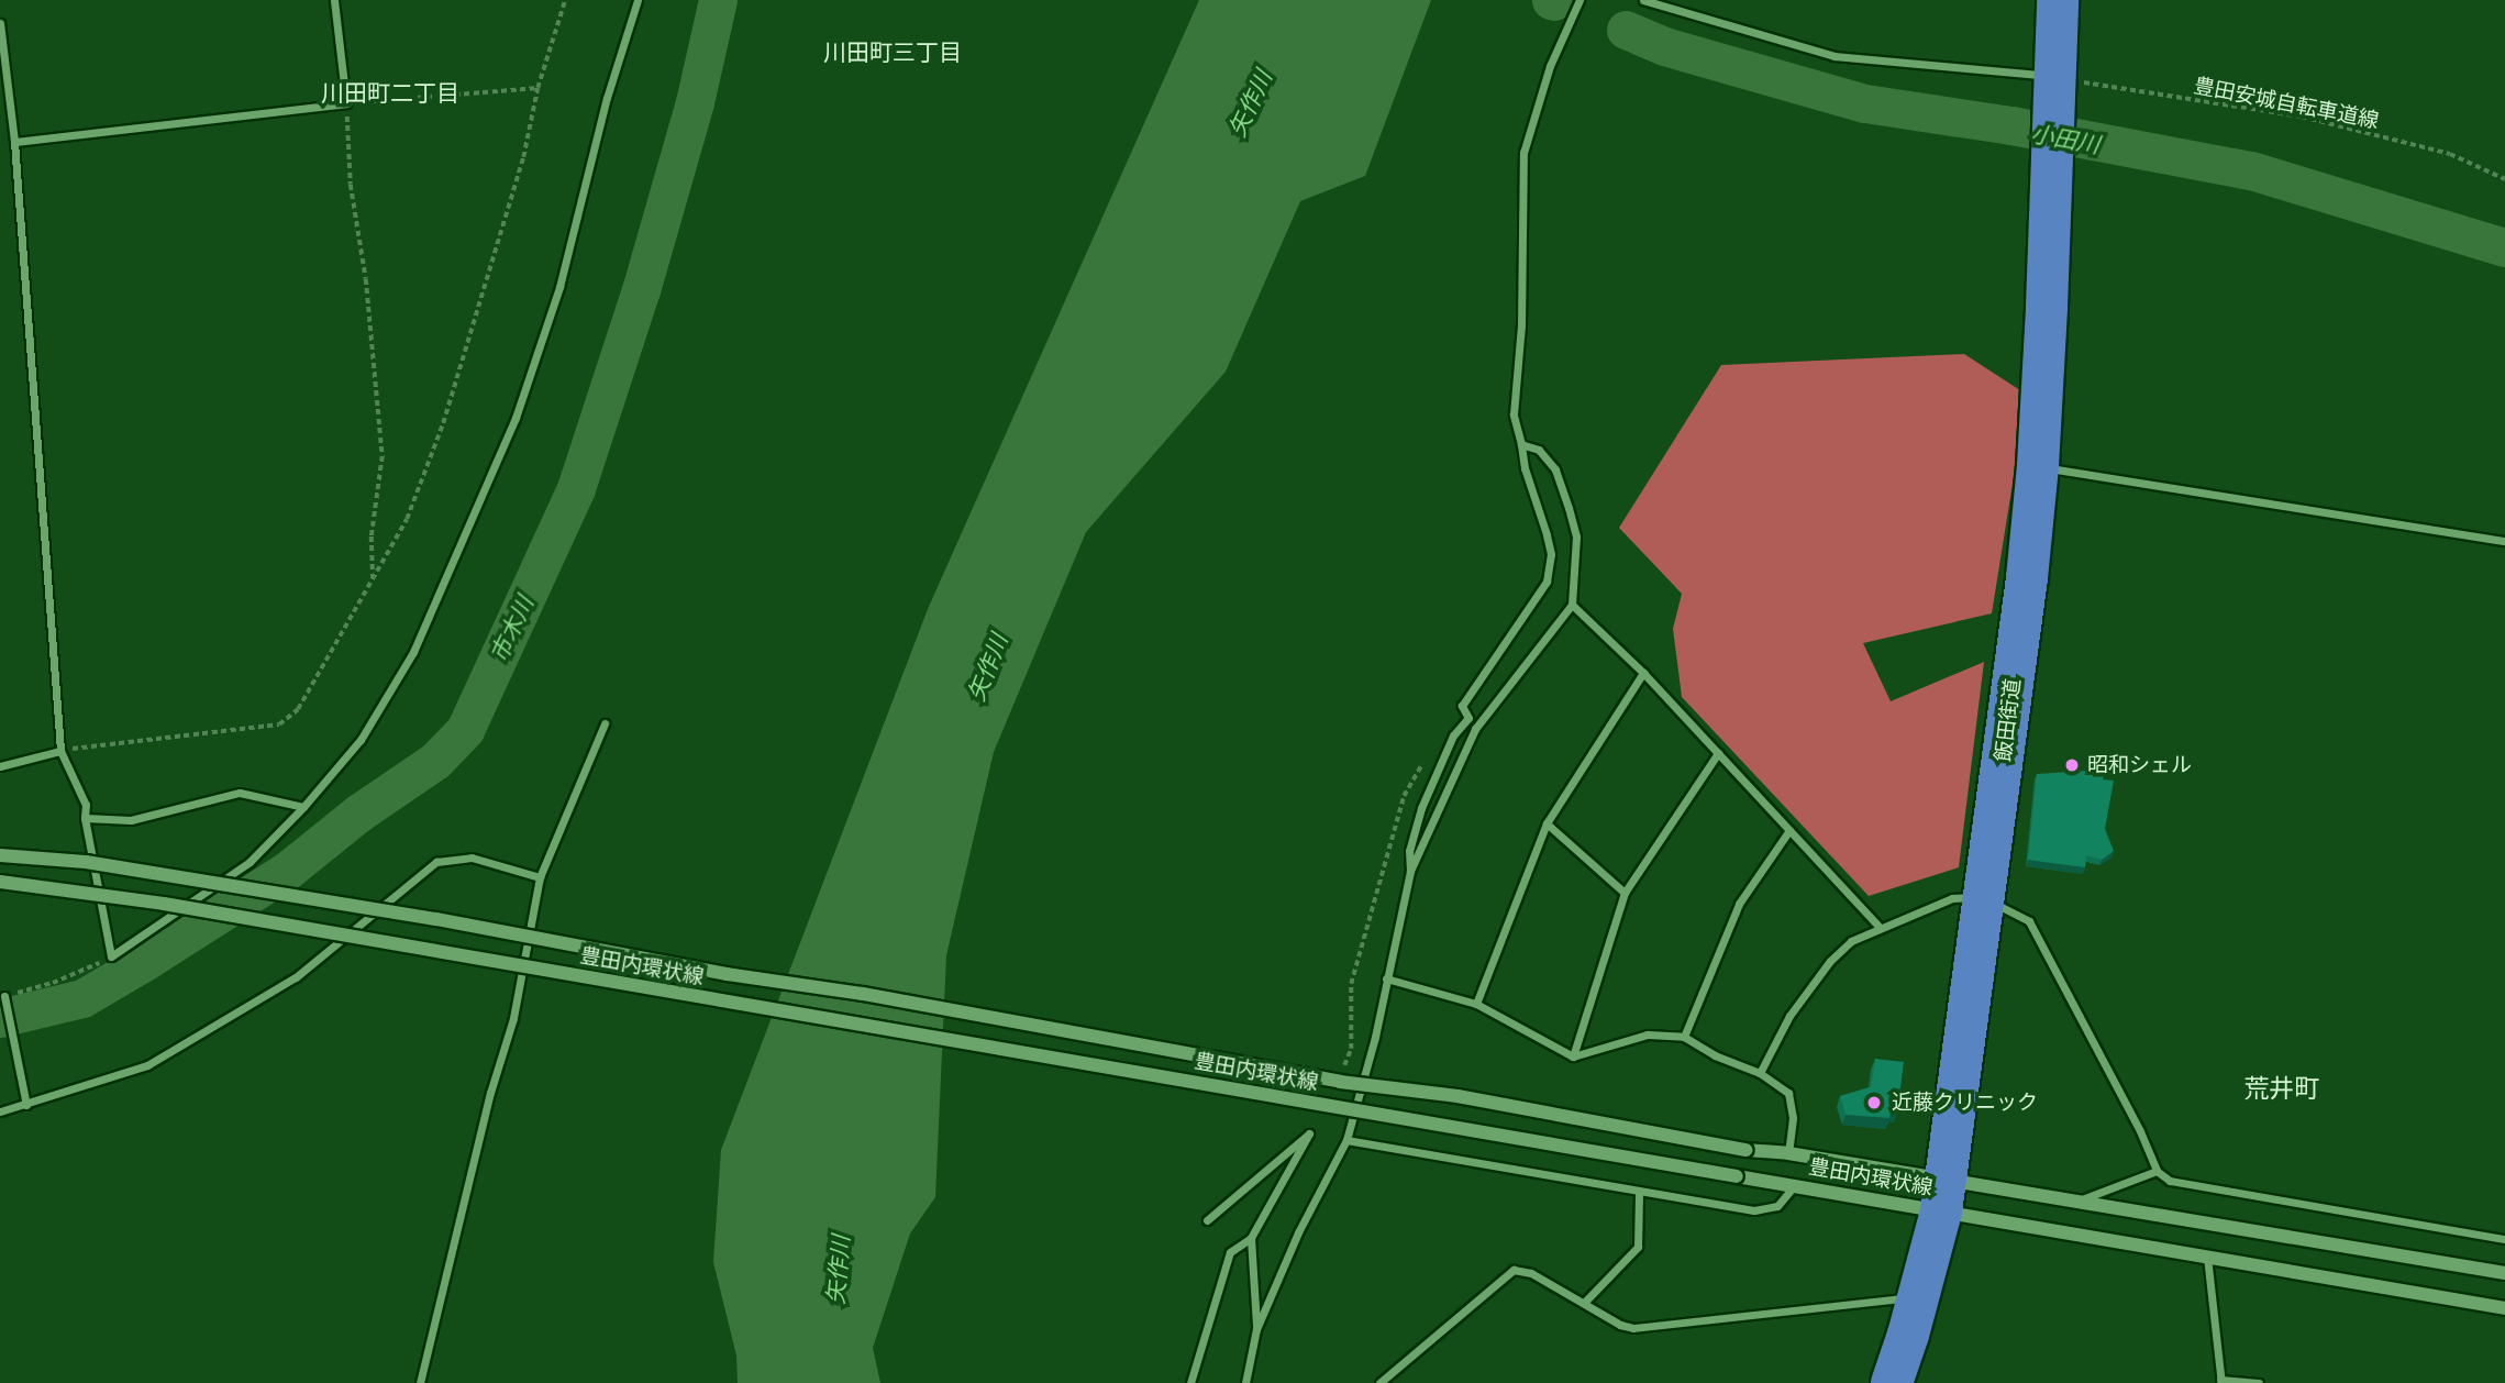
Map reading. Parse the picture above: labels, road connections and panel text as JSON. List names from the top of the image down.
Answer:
{
  "streets": {
    "highway": ["飯田街道"],
    "street": ["豊田内環状線"],
    "path": ["豊田安城自転車道線"]
  },
  "crossings": [
    ["豊田安城自転車道線", "飯田街道"],
    ["飯田街道", "豊田内環状線"]
  ],
  "districts": ["川田町三丁目", "川田町二丁目", "荒井町"],
  "water": ["矢作川", "小田川", "市木川"],
  "places": ["昭和シェル", "近藤クリニック"]
}
